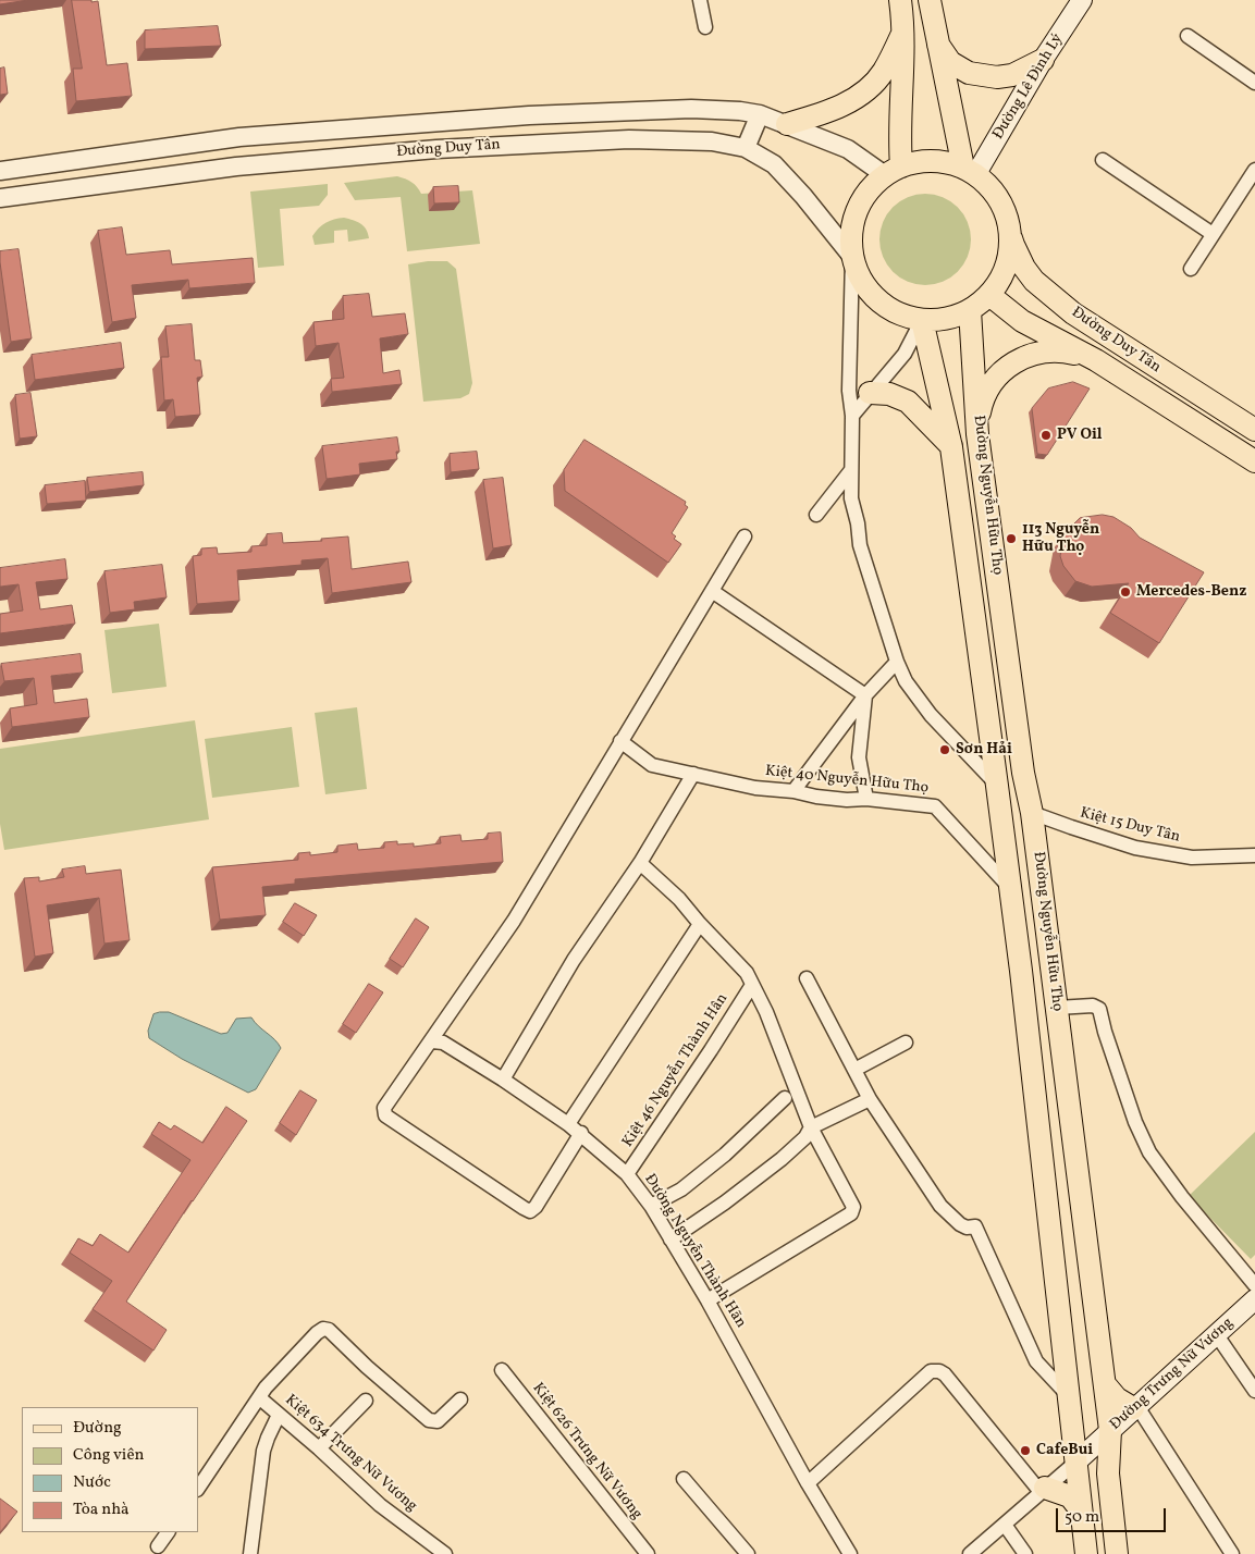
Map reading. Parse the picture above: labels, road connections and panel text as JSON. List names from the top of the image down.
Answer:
{
  "streets": {
    "main road": [
      "Đường Lê Đình Lý",
      "Đường Duy Tân",
      "Đường Nguyễn Hữu Thọ",
      "Đường Trưng Nữ Vương"
    ],
    "street": [
      "Kiệt 40 Nguyễn Hữu Thọ",
      "Kiệt 15 Duy Tân",
      "Kiệt 46 Nguyễn Thành Hân",
      "Đường Nguyễn Thành Hãn",
      "Kiệt 626 Trưng Nữ Vương",
      "Kiệt 634 Trưng Nữ Vương"
    ]
  },
  "crossings": [
    ["Đường Lê Đình Lý", "Đường Duy Tân"],
    ["Đường Lê Đình Lý", "Đường Nguyễn Hữu Thọ"],
    ["Đường Duy Tân", "Đường Nguyễn Hữu Thọ"],
    ["Đường Nguyễn Hữu Thọ", "Kiệt 40 Nguyễn Hữu Thọ"],
    ["Đường Nguyễn Hữu Thọ", "Kiệt 15 Duy Tân"],
    ["Đường Nguyễn Hữu Thọ", "Đường Trưng Nữ Vương"],
    ["Kiệt 46 Nguyễn Thành Hân", "Đường Nguyễn Thành Hãn"]
  ],
  "places": [
    "PV Oil",
    "113 Nguyễn Hữu Thọ",
    "Mercedes-Benz",
    "Sơn Hải",
    "CafeBui"
  ],
  "legend": [
    "Đường",
    "Công viên",
    "Nước",
    "Tòa nhà"
  ],
  "scale_bar": "50 m"
}
